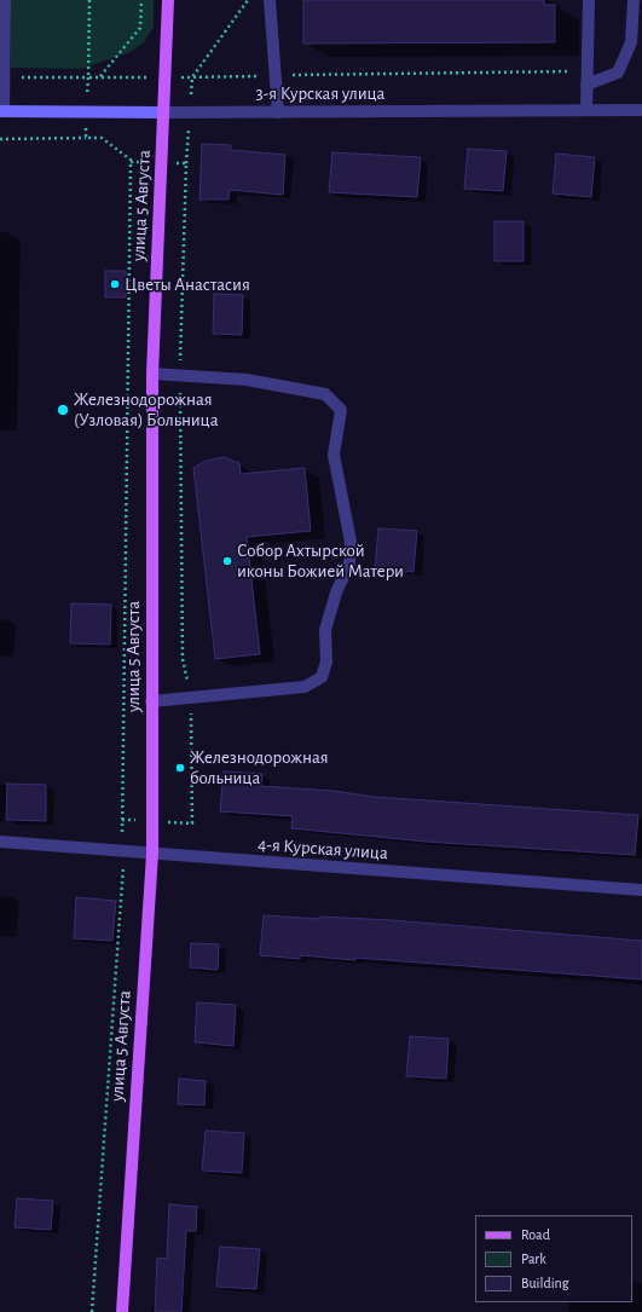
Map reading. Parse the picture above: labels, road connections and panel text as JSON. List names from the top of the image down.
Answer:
{
  "streets": {
    "main road": ["3-я Курская улица", "улица 5 Августа"],
    "street": ["4-я Курская улица"]
  },
  "crossings": [
    ["3-я Курская улица", "улица 5 Августа"],
    ["улица 5 Августа", "4-я Курская улица"]
  ],
  "places": [
    "Цветы Анастасия",
    "Железнодорожная (Узловая) Больница",
    "Собор Ахтырской иконы Божией Матери",
    "Железнодорожная больница"
  ],
  "legend": ["Road", "Park", "Building"]
}
